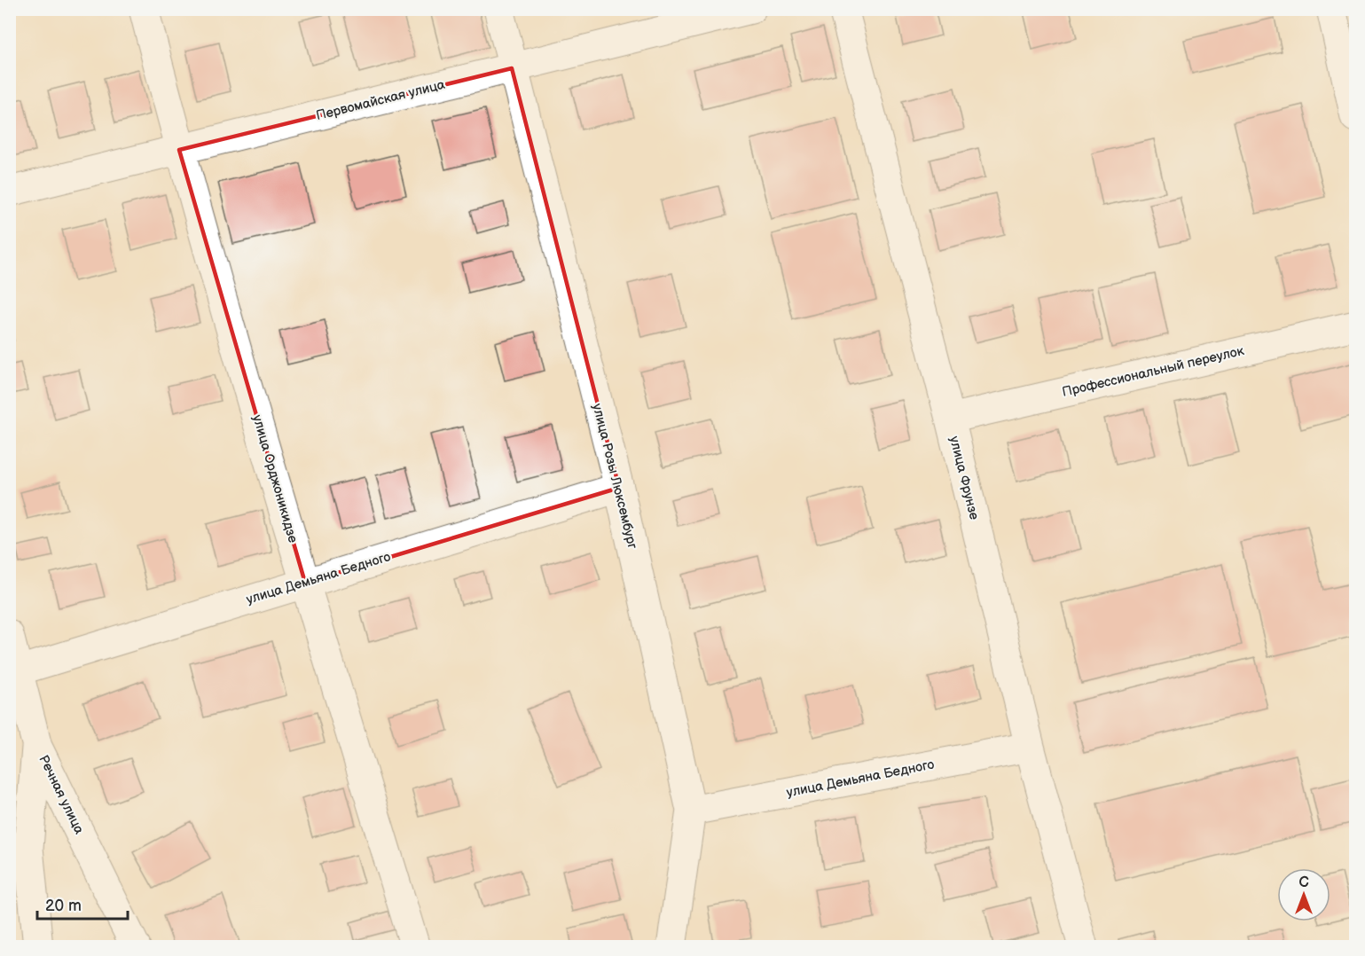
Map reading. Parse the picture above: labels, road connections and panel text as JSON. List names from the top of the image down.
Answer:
{
  "streets": {
    "street": [
      "Первомайская улица",
      "Профессиональный переулок",
      "улица Розы Люксембург",
      "улица Фрунзе",
      "улица Орджоникидзе",
      "улица Демьяна Бедного",
      "Речная улица"
    ]
  },
  "crossings": [
    ["Первомайская улица", "улица Розы Люксембург"],
    ["Первомайская улица", "улица Орджоникидзе"],
    ["Профессиональный переулок", "улица Фрунзе"],
    ["улица Розы Люксембург", "улица Демьяна Бедного"],
    ["улица Фрунзе", "улица Демьяна Бедного"],
    ["улица Орджоникидзе", "улица Демьяна Бедного"],
    ["улица Демьяна Бедного", "Речная улица"]
  ],
  "scale_bar": "20 m",
  "north": "top"
}
